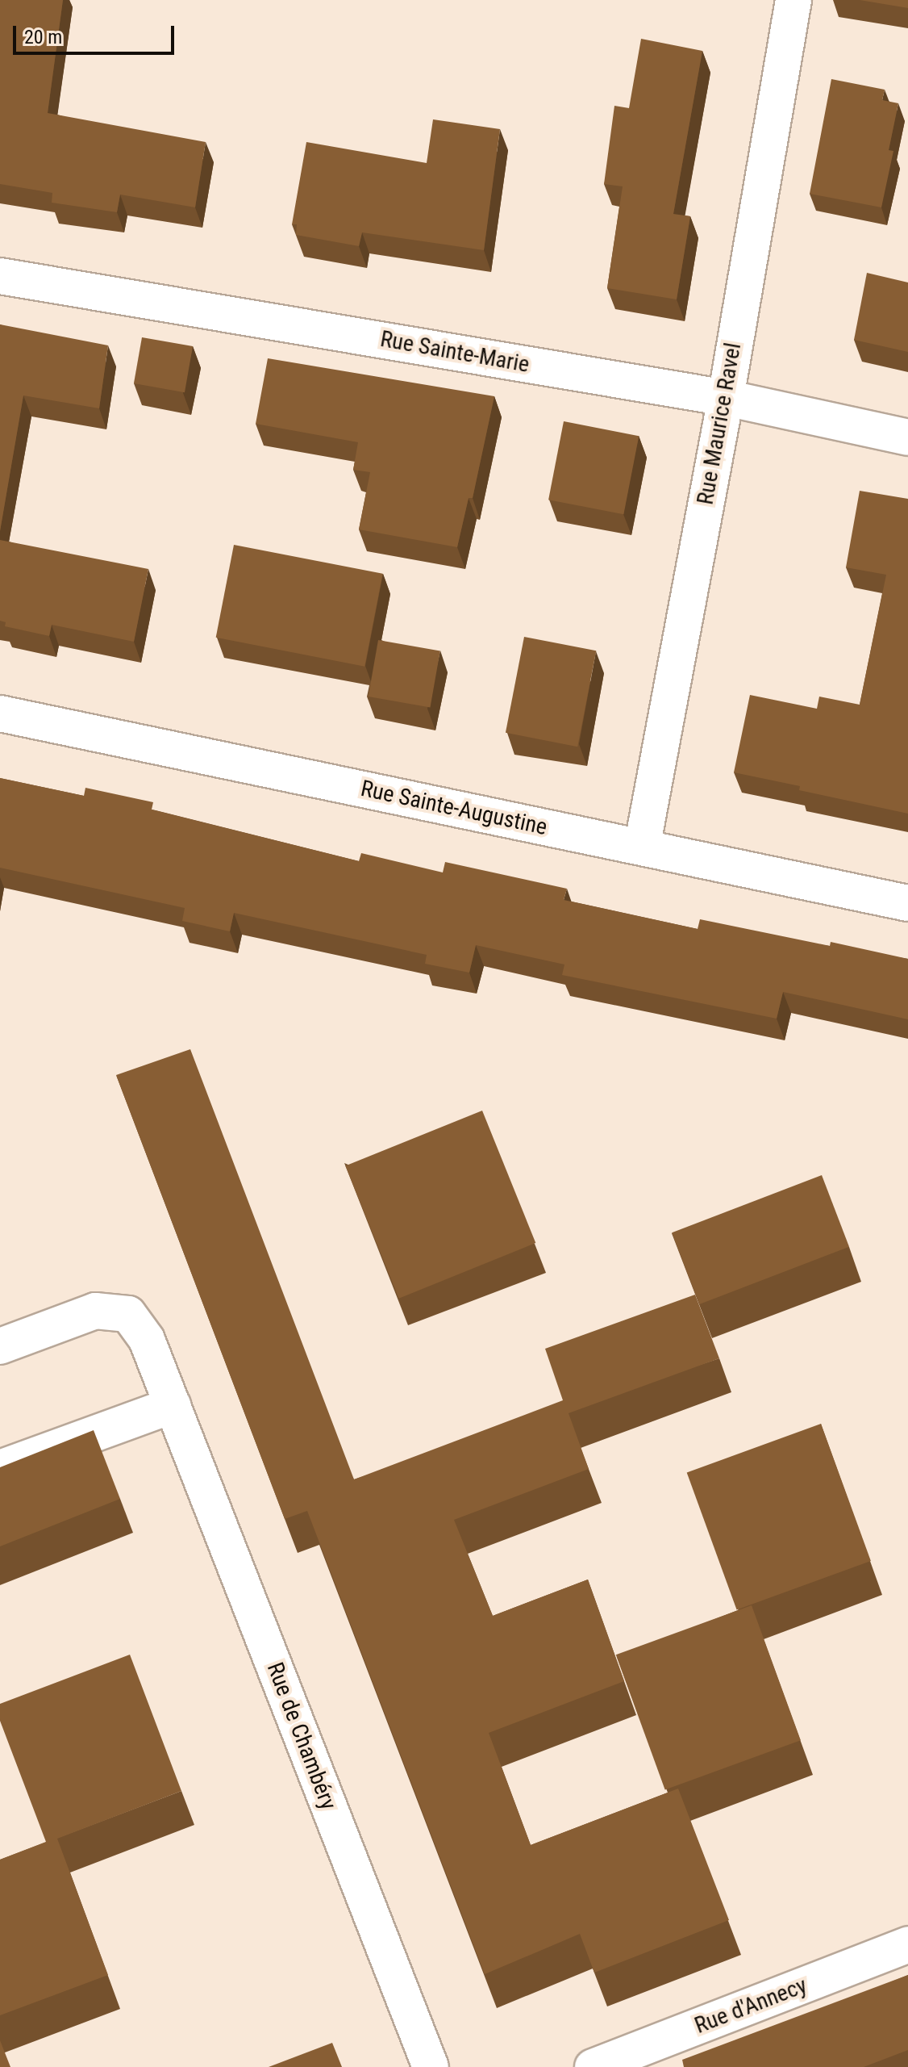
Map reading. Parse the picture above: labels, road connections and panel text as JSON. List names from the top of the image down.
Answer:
{
  "streets": {
    "street": [
      "Rue Sainte-Marie",
      "Rue Maurice Ravel",
      "Rue Sainte-Augustine",
      "Rue de Chambéry",
      "Rue d'Annecy"
    ]
  },
  "crossings": [
    ["Rue Sainte-Marie", "Rue Maurice Ravel"],
    ["Rue Maurice Ravel", "Rue Sainte-Augustine"]
  ],
  "scale_bar": "20 m"
}
